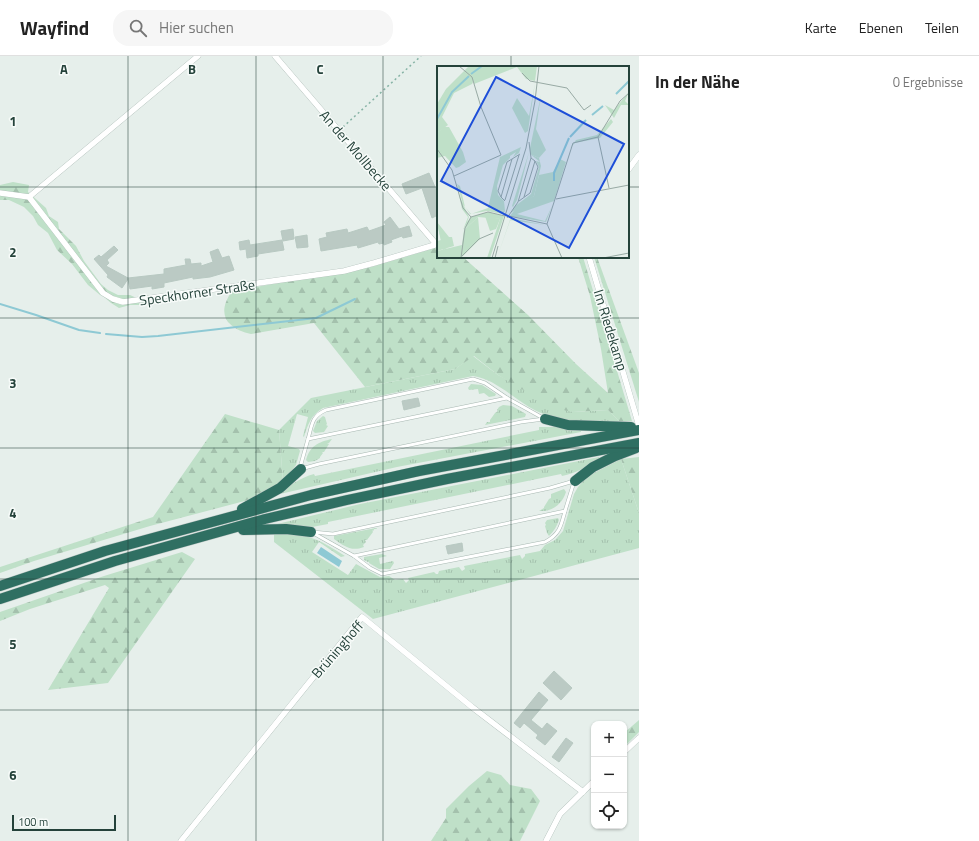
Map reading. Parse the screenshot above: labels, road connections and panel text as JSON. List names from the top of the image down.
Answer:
{
  "streets": {
    "street": [
      "An der Mollbecke",
      "Speckhorner Straße",
      "Im Riedekamp",
      "Brüninghoff"
    ]
  },
  "crossings": [
    ["An der Mollbecke", "Speckhorner Straße"]
  ],
  "scale_bar": "100 m",
  "page": {
    "header": "Wayfind",
    "search": "Hier suchen",
    "nav": ["Karte", "Ebenen", "Teilen"],
    "heading": ["In der Nähe", "0 Ergebnisse"],
    "map_buttons": ["+", "−"],
    "scale": "100 m"
  },
  "grid": {
    "columns": ["A", "B", "C"],
    "rows": [
      "1",
      "2",
      "3",
      "4",
      "5",
      "6"
    ]
  }
}
